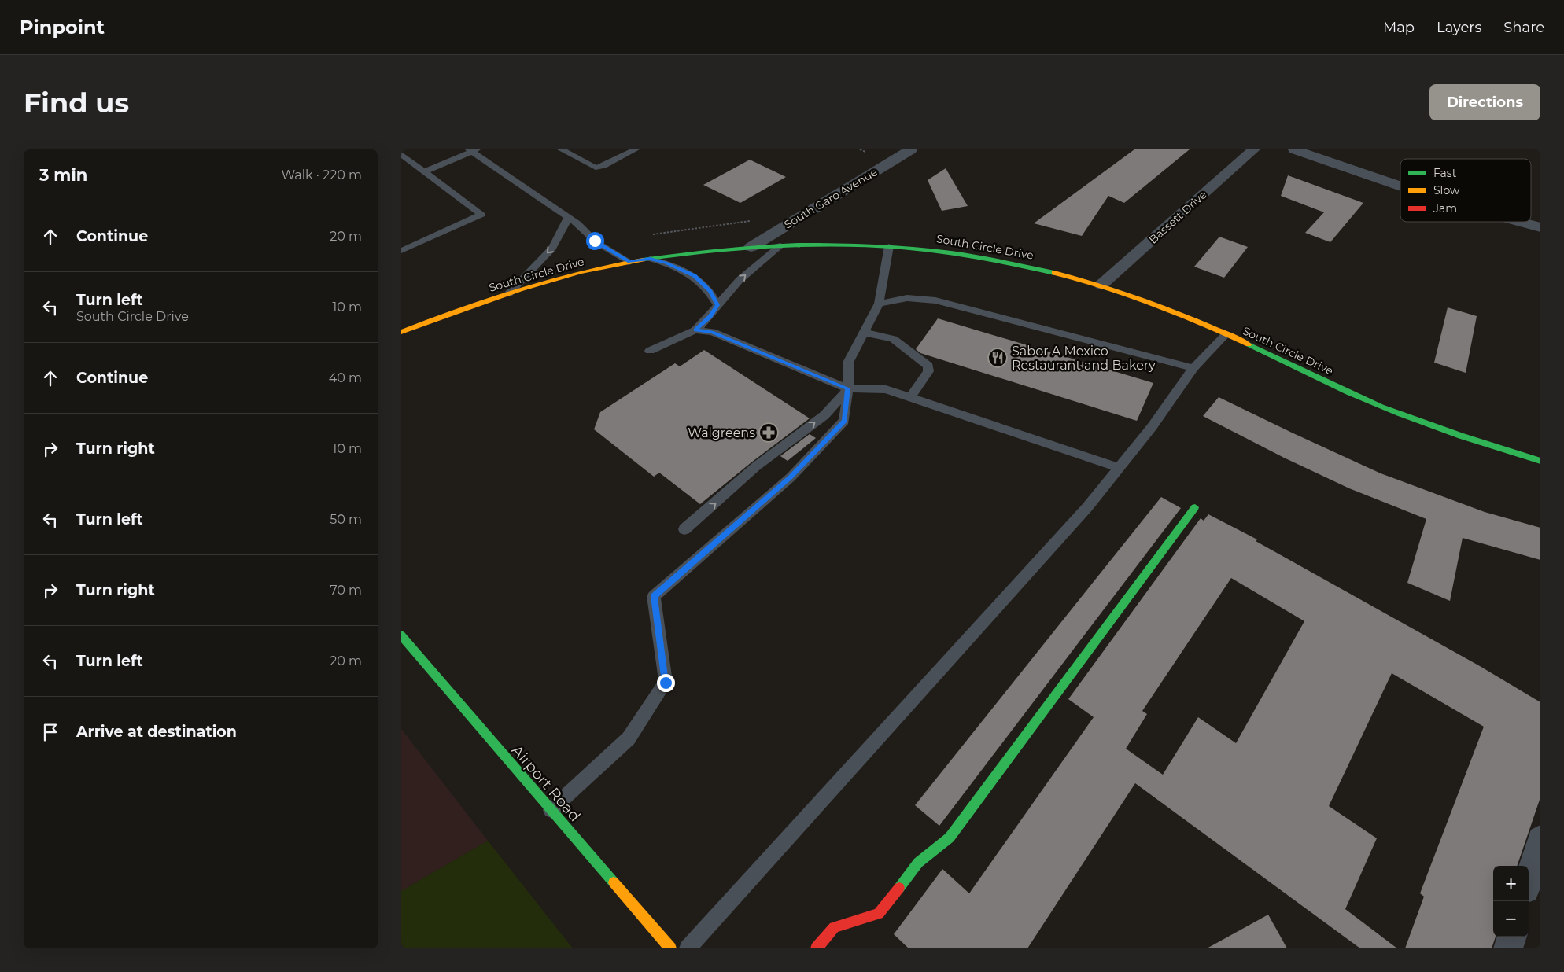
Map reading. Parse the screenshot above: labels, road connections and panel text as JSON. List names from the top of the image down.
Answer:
{
  "streets": {
    "main road": ["South Circle Drive", "Airport Road"],
    "street": ["South Garo Avenue", "Bassett Drive"]
  },
  "crossings": [
    ["South Garo Avenue", "South Circle Drive"],
    ["Bassett Drive", "South Circle Drive"]
  ],
  "places": {
    "restaurant": ["Sabor A Mexico Restaurant and Bakery"],
    "pharmacy": ["Walgreens"]
  },
  "legend": ["Fast", "Slow", "Jam"],
  "page": {
    "header": "Pinpoint",
    "nav": ["Map", "Layers", "Share"],
    "buttons": "Directions",
    "title": "Find us",
    "heading": ["3 min", "Walk · 220 m"],
    "list": [
      ["Continue", "20 m"],
      ["Turn left", "South Circle Drive", "10 m"],
      ["Continue", "40 m"],
      ["Turn right", "10 m"],
      ["Turn left", "50 m"],
      ["Turn right", "70 m"],
      ["Turn left", "20 m"],
      "Arrive at destination"
    ],
    "map_buttons": ["+", "−"]
  }
}
